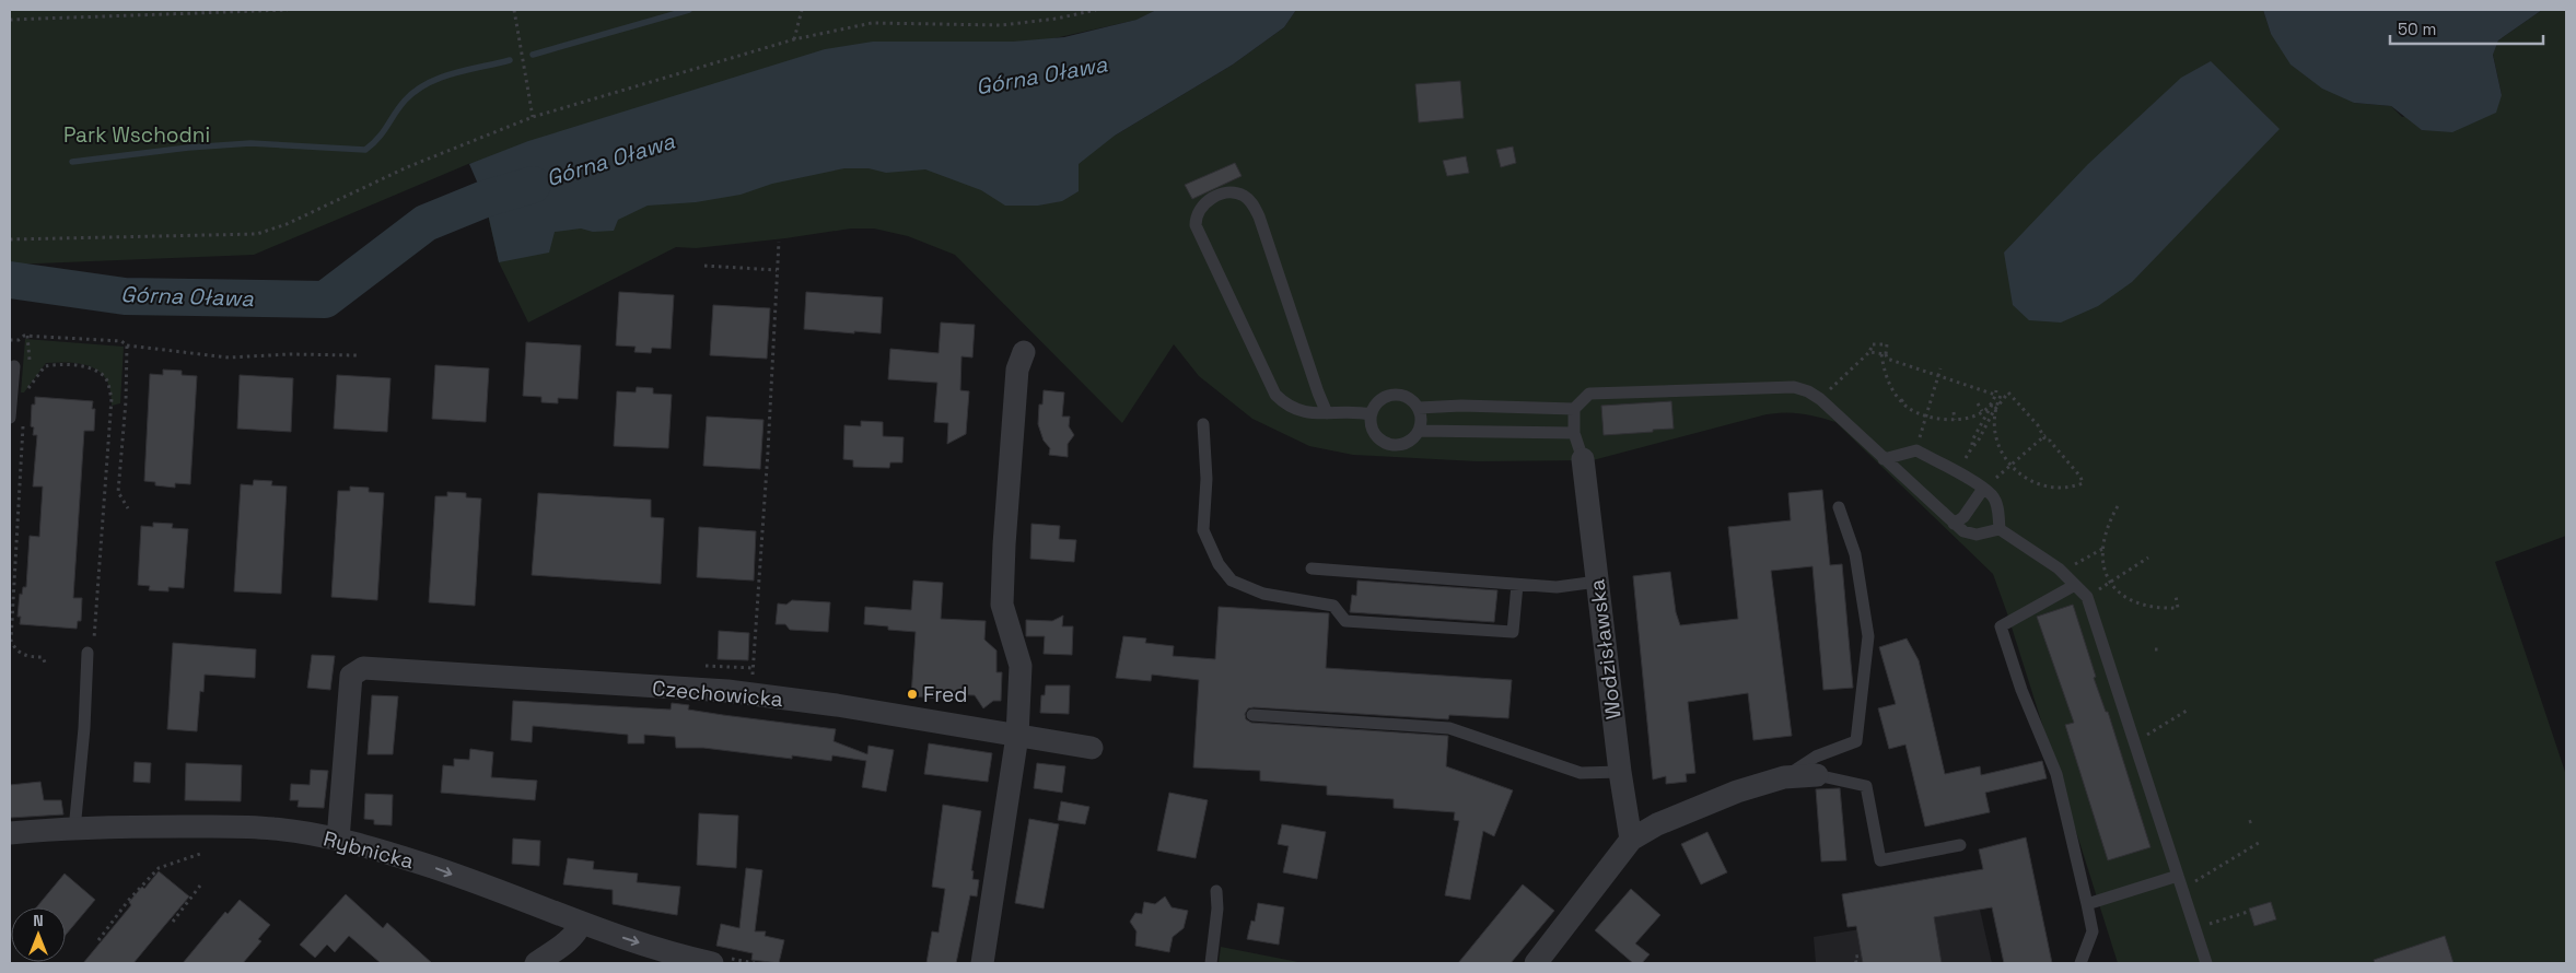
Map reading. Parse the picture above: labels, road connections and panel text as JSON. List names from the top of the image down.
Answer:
{
  "streets": {
    "street": ["Wodzisławska", "Czechowicka", "Rybnicka"]
  },
  "crossings": [
    ["Czechowicka", "Rybnicka"]
  ],
  "one_way": ["Rybnicka"],
  "water": ["Górna Oława"],
  "parks": ["Park Wschodni"],
  "places": ["Fred"],
  "scale_bar": "50 m",
  "north": "top"
}
